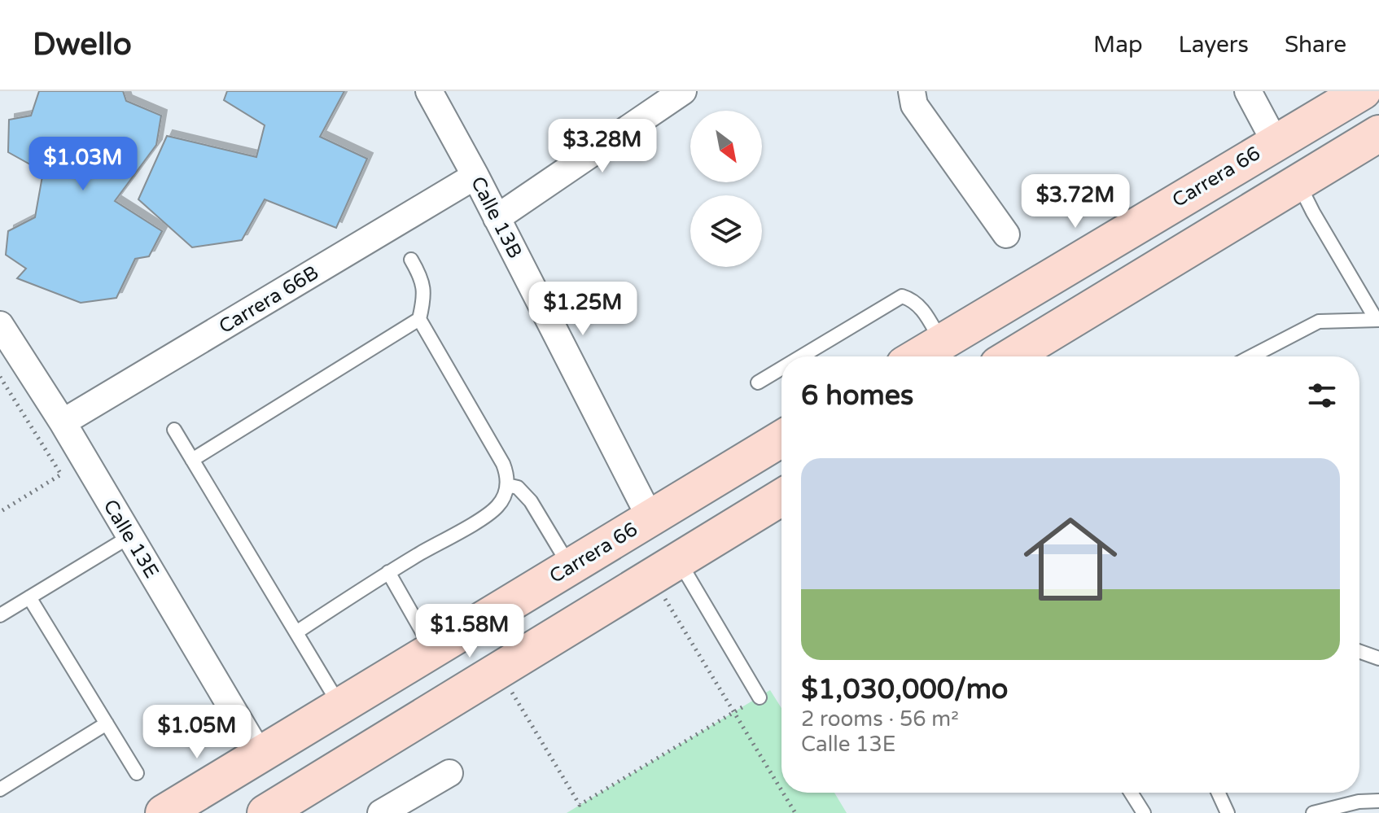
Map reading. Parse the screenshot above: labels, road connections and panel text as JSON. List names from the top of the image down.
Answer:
{
  "streets": {
    "main road": ["Carrera 66"],
    "street": ["Calle 13B", "Carrera 66B", "Calle 13E"]
  },
  "crossings": [
    ["Carrera 66", "Calle 13B"],
    ["Carrera 66", "Calle 13E"],
    ["Calle 13B", "Carrera 66B"],
    ["Carrera 66B", "Calle 13E"]
  ],
  "north": "bottom right",
  "page": {
    "header": "Dwello",
    "nav": ["Map", "Layers", "Share"],
    "price": [
      "$3.28M",
      "$1.03M",
      "$3.72M",
      "$1.25M",
      "$1.58M",
      "$1.05M"
    ],
    "heading": "6 homes",
    "list": [
      {
        "name": "$1,030,000/mo",
        "note": "2 rooms · 56 m² · Calle 13E"
      }
    ]
  }
}
